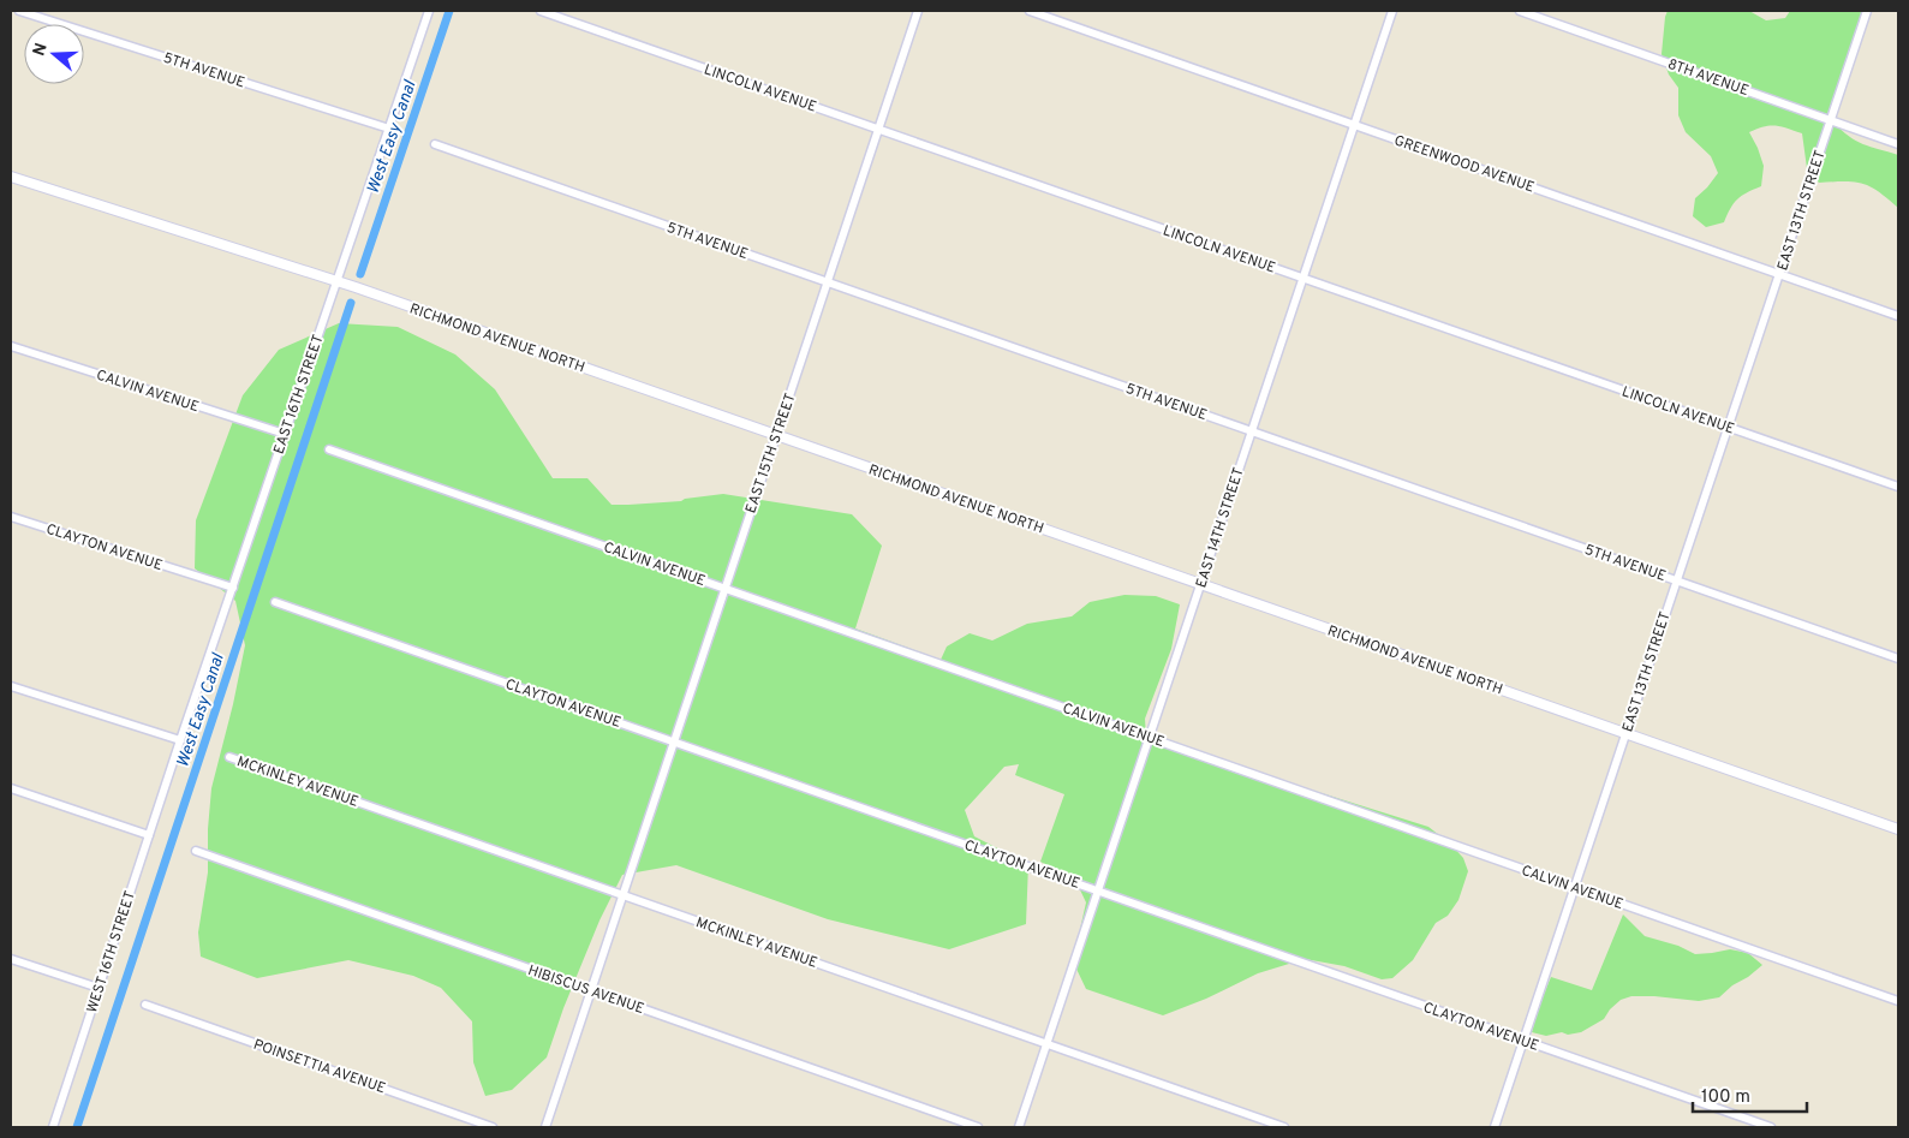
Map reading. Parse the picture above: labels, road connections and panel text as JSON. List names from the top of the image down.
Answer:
{
  "streets": {
    "street": [
      "5TH AVENUE",
      "8TH AVENUE",
      "LINCOLN AVENUE",
      "GREENWOOD AVENUE",
      "EAST 13TH STREET",
      "RICHMOND AVENUE NORTH",
      "CALVIN AVENUE",
      "EAST 16TH STREET",
      "EAST 15TH STREET",
      "EAST 14TH STREET",
      "CLAYTON AVENUE",
      "MCKINLEY AVENUE",
      "WEST 16TH STREET",
      "HIBISCUS AVENUE",
      "POINSETTIA AVENUE"
    ]
  },
  "crossings": [
    ["5TH AVENUE", "EAST 13TH STREET"],
    ["5TH AVENUE", "EAST 16TH STREET"],
    ["5TH AVENUE", "EAST 15TH STREET"],
    ["5TH AVENUE", "EAST 14TH STREET"],
    ["8TH AVENUE", "EAST 13TH STREET"],
    ["LINCOLN AVENUE", "EAST 13TH STREET"],
    ["LINCOLN AVENUE", "EAST 15TH STREET"],
    ["LINCOLN AVENUE", "EAST 14TH STREET"],
    ["GREENWOOD AVENUE", "EAST 13TH STREET"],
    ["GREENWOOD AVENUE", "EAST 14TH STREET"],
    ["EAST 13TH STREET", "RICHMOND AVENUE NORTH"],
    ["EAST 13TH STREET", "CALVIN AVENUE"],
    ["EAST 13TH STREET", "CLAYTON AVENUE"],
    ["RICHMOND AVENUE NORTH", "EAST 16TH STREET"],
    ["RICHMOND AVENUE NORTH", "EAST 15TH STREET"],
    ["RICHMOND AVENUE NORTH", "EAST 14TH STREET"],
    ["CALVIN AVENUE", "EAST 16TH STREET"],
    ["CALVIN AVENUE", "EAST 15TH STREET"],
    ["CALVIN AVENUE", "EAST 14TH STREET"],
    ["EAST 16TH STREET", "CLAYTON AVENUE"],
    ["EAST 16TH STREET", "WEST 16TH STREET"],
    ["EAST 15TH STREET", "CLAYTON AVENUE"],
    ["EAST 15TH STREET", "MCKINLEY AVENUE"],
    ["EAST 15TH STREET", "HIBISCUS AVENUE"],
    ["EAST 14TH STREET", "CLAYTON AVENUE"],
    ["EAST 14TH STREET", "MCKINLEY AVENUE"]
  ],
  "water": ["West Easy Canal"],
  "scale_bar": "100 m",
  "north": "left"
}
